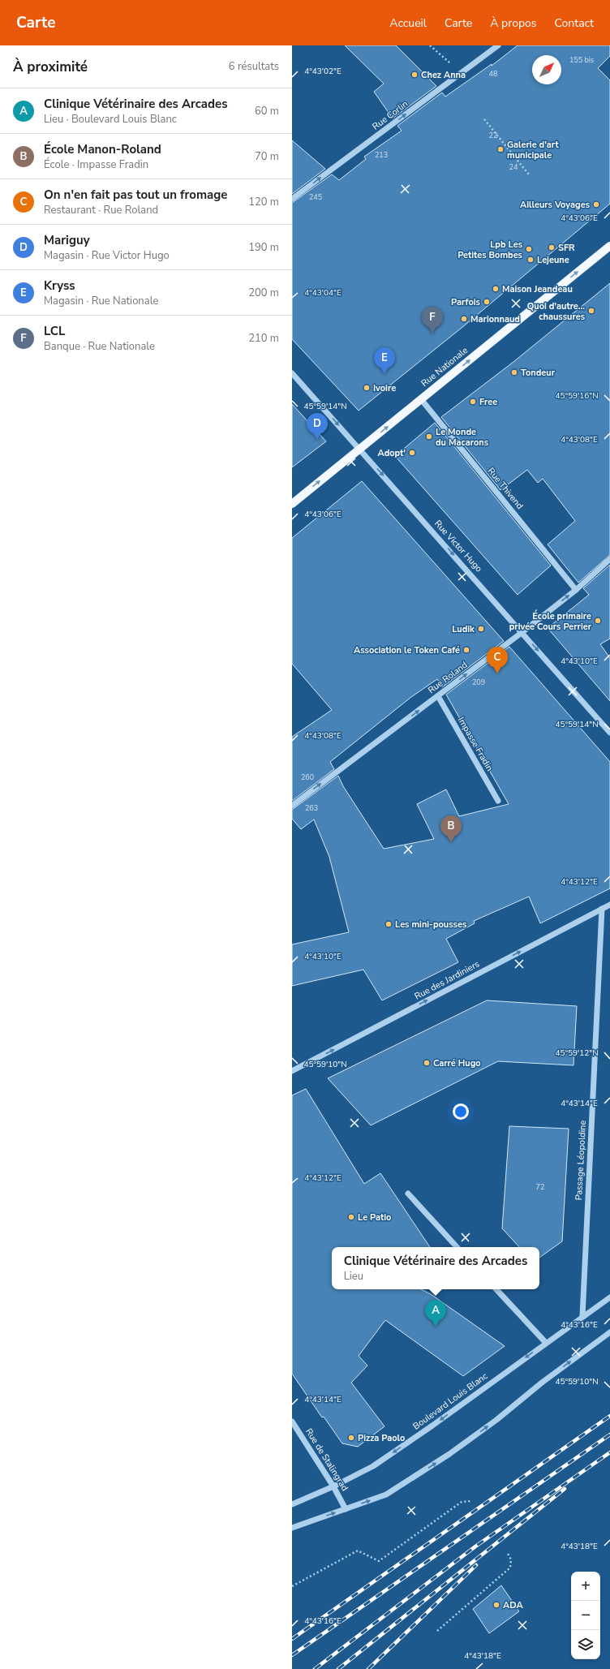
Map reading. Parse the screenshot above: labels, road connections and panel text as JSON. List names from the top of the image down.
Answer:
{
  "streets": {
    "main road": ["Rue Nationale"],
    "street": [
      "Rue Corlin",
      "Rue Thivend",
      "Rue Victor Hugo",
      "Rue Roland",
      "Impasse Fradin",
      "Rue des Jardiniers",
      "Passage Léopoldine",
      "Boulevard Louis Blanc",
      "Rue de Stalingrad"
    ]
  },
  "crossings": [
    ["Rue Nationale", "Rue Thivend"],
    ["Rue Nationale", "Rue Victor Hugo"],
    ["Rue Thivend", "Rue Roland"],
    ["Rue Victor Hugo", "Rue Roland"],
    ["Rue Roland", "Impasse Fradin"],
    ["Rue des Jardiniers", "Passage Léopoldine"],
    ["Passage Léopoldine", "Boulevard Louis Blanc"],
    ["Boulevard Louis Blanc", "Rue de Stalingrad"]
  ],
  "one_way": [
    "Rue Corlin",
    "Rue Nationale",
    "Rue Victor Hugo",
    "Rue Roland",
    "Rue des Jardiniers"
  ],
  "places": [
    "Chez Anna",
    "Galerie d'art municipale",
    "Ailleurs Voyages",
    "SFR",
    "Lpb Les Petites Bombes",
    "Lejeune",
    "Maison Jeandeau",
    "Parfois",
    "Quoi d'autre... chaussures",
    "Marionnaud",
    "Tondeur",
    "Ivoire",
    "Free",
    "Le Monde du Macarons",
    "Adopt'",
    "École primaire privée Cours Perrier",
    "Ludik",
    "Association le Token Café",
    "Les mini-pousses",
    "Carré Hugo",
    "Le Patio",
    "Pizza Paolo",
    "ADA"
  ],
  "house_numbers": [
    "155 bis",
    "48",
    "22",
    "213",
    "24",
    "245",
    "209",
    "260",
    "263",
    "72"
  ],
  "north": "top right",
  "page": {
    "header": "Carte",
    "nav": [
      "Accueil",
      "Carte",
      "À propos",
      "Contact"
    ],
    "heading": ["À proximité", "6 résultats"],
    "list": [
      {
        "mark": "A",
        "name": "Clinique Vétérinaire des Arcades",
        "note": "Lieu · Boulevard Louis Blanc",
        "value": "60 m"
      },
      {
        "mark": "B",
        "name": "École Manon-Roland",
        "note": "École · Impasse Fradin",
        "value": "70 m"
      },
      {
        "mark": "C",
        "name": "On n'en fait pas tout un fromage",
        "note": "Restaurant · Rue Roland",
        "value": "120 m"
      },
      {
        "mark": "D",
        "name": "Mariguy",
        "note": "Magasin · Rue Victor Hugo",
        "value": "190 m"
      },
      {
        "mark": "E",
        "name": "Kryss",
        "note": "Magasin · Rue Nationale",
        "value": "200 m"
      },
      {
        "mark": "F",
        "name": "LCL",
        "note": "Banque · Rue Nationale",
        "value": "210 m"
      }
    ],
    "pins": [
      "F",
      "E",
      "D",
      "C",
      "B",
      "A"
    ],
    "popup": ["Clinique Vétérinaire des Arcades", "Lieu"],
    "map_buttons": ["+", "−"]
  },
  "coordinates": [
    "4°43'02\"E",
    "4°43'06\"E",
    "4°43'04\"E",
    "45°59'16\"N",
    "45°59'14\"N",
    "4°43'08\"E",
    "4°43'10\"E",
    "4°43'12\"E",
    "45°59'12\"N",
    "45°59'10\"N",
    "4°43'14\"E",
    "4°43'16\"E",
    "4°43'18\"E"
  ]
}
